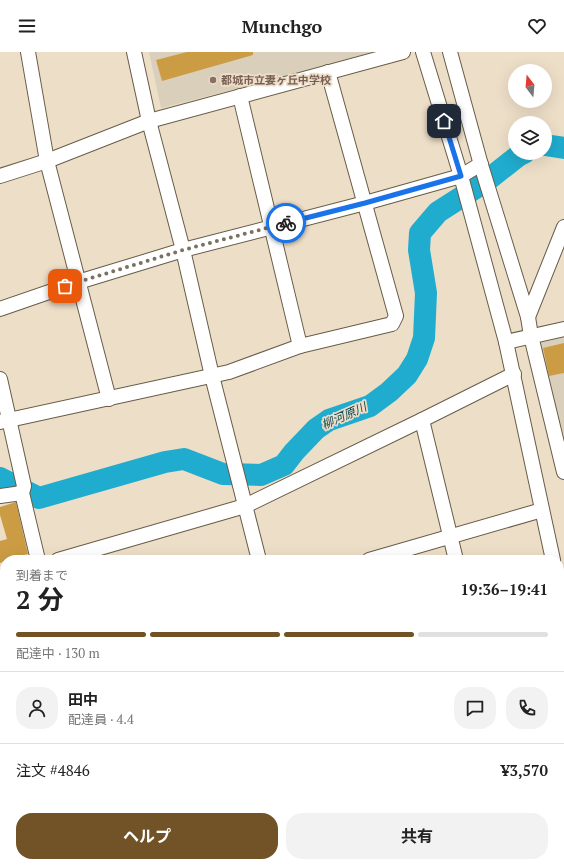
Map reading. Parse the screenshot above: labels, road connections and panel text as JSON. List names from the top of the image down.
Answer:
{
  "water": ["柳河原川"],
  "places": ["都城市立妻ヶ丘中学校"],
  "north": "top",
  "page": {
    "header": "Munchgo",
    "heading": ["2 分", "到着まで", "19:36–19:41"],
    "panel": [
      "田中",
      "配達員 · 4.4",
      "注文 #4846",
      "¥3,570"
    ],
    "bar": "配達中 · 130 m",
    "buttons": ["ヘルプ", "共有"]
  }
}
